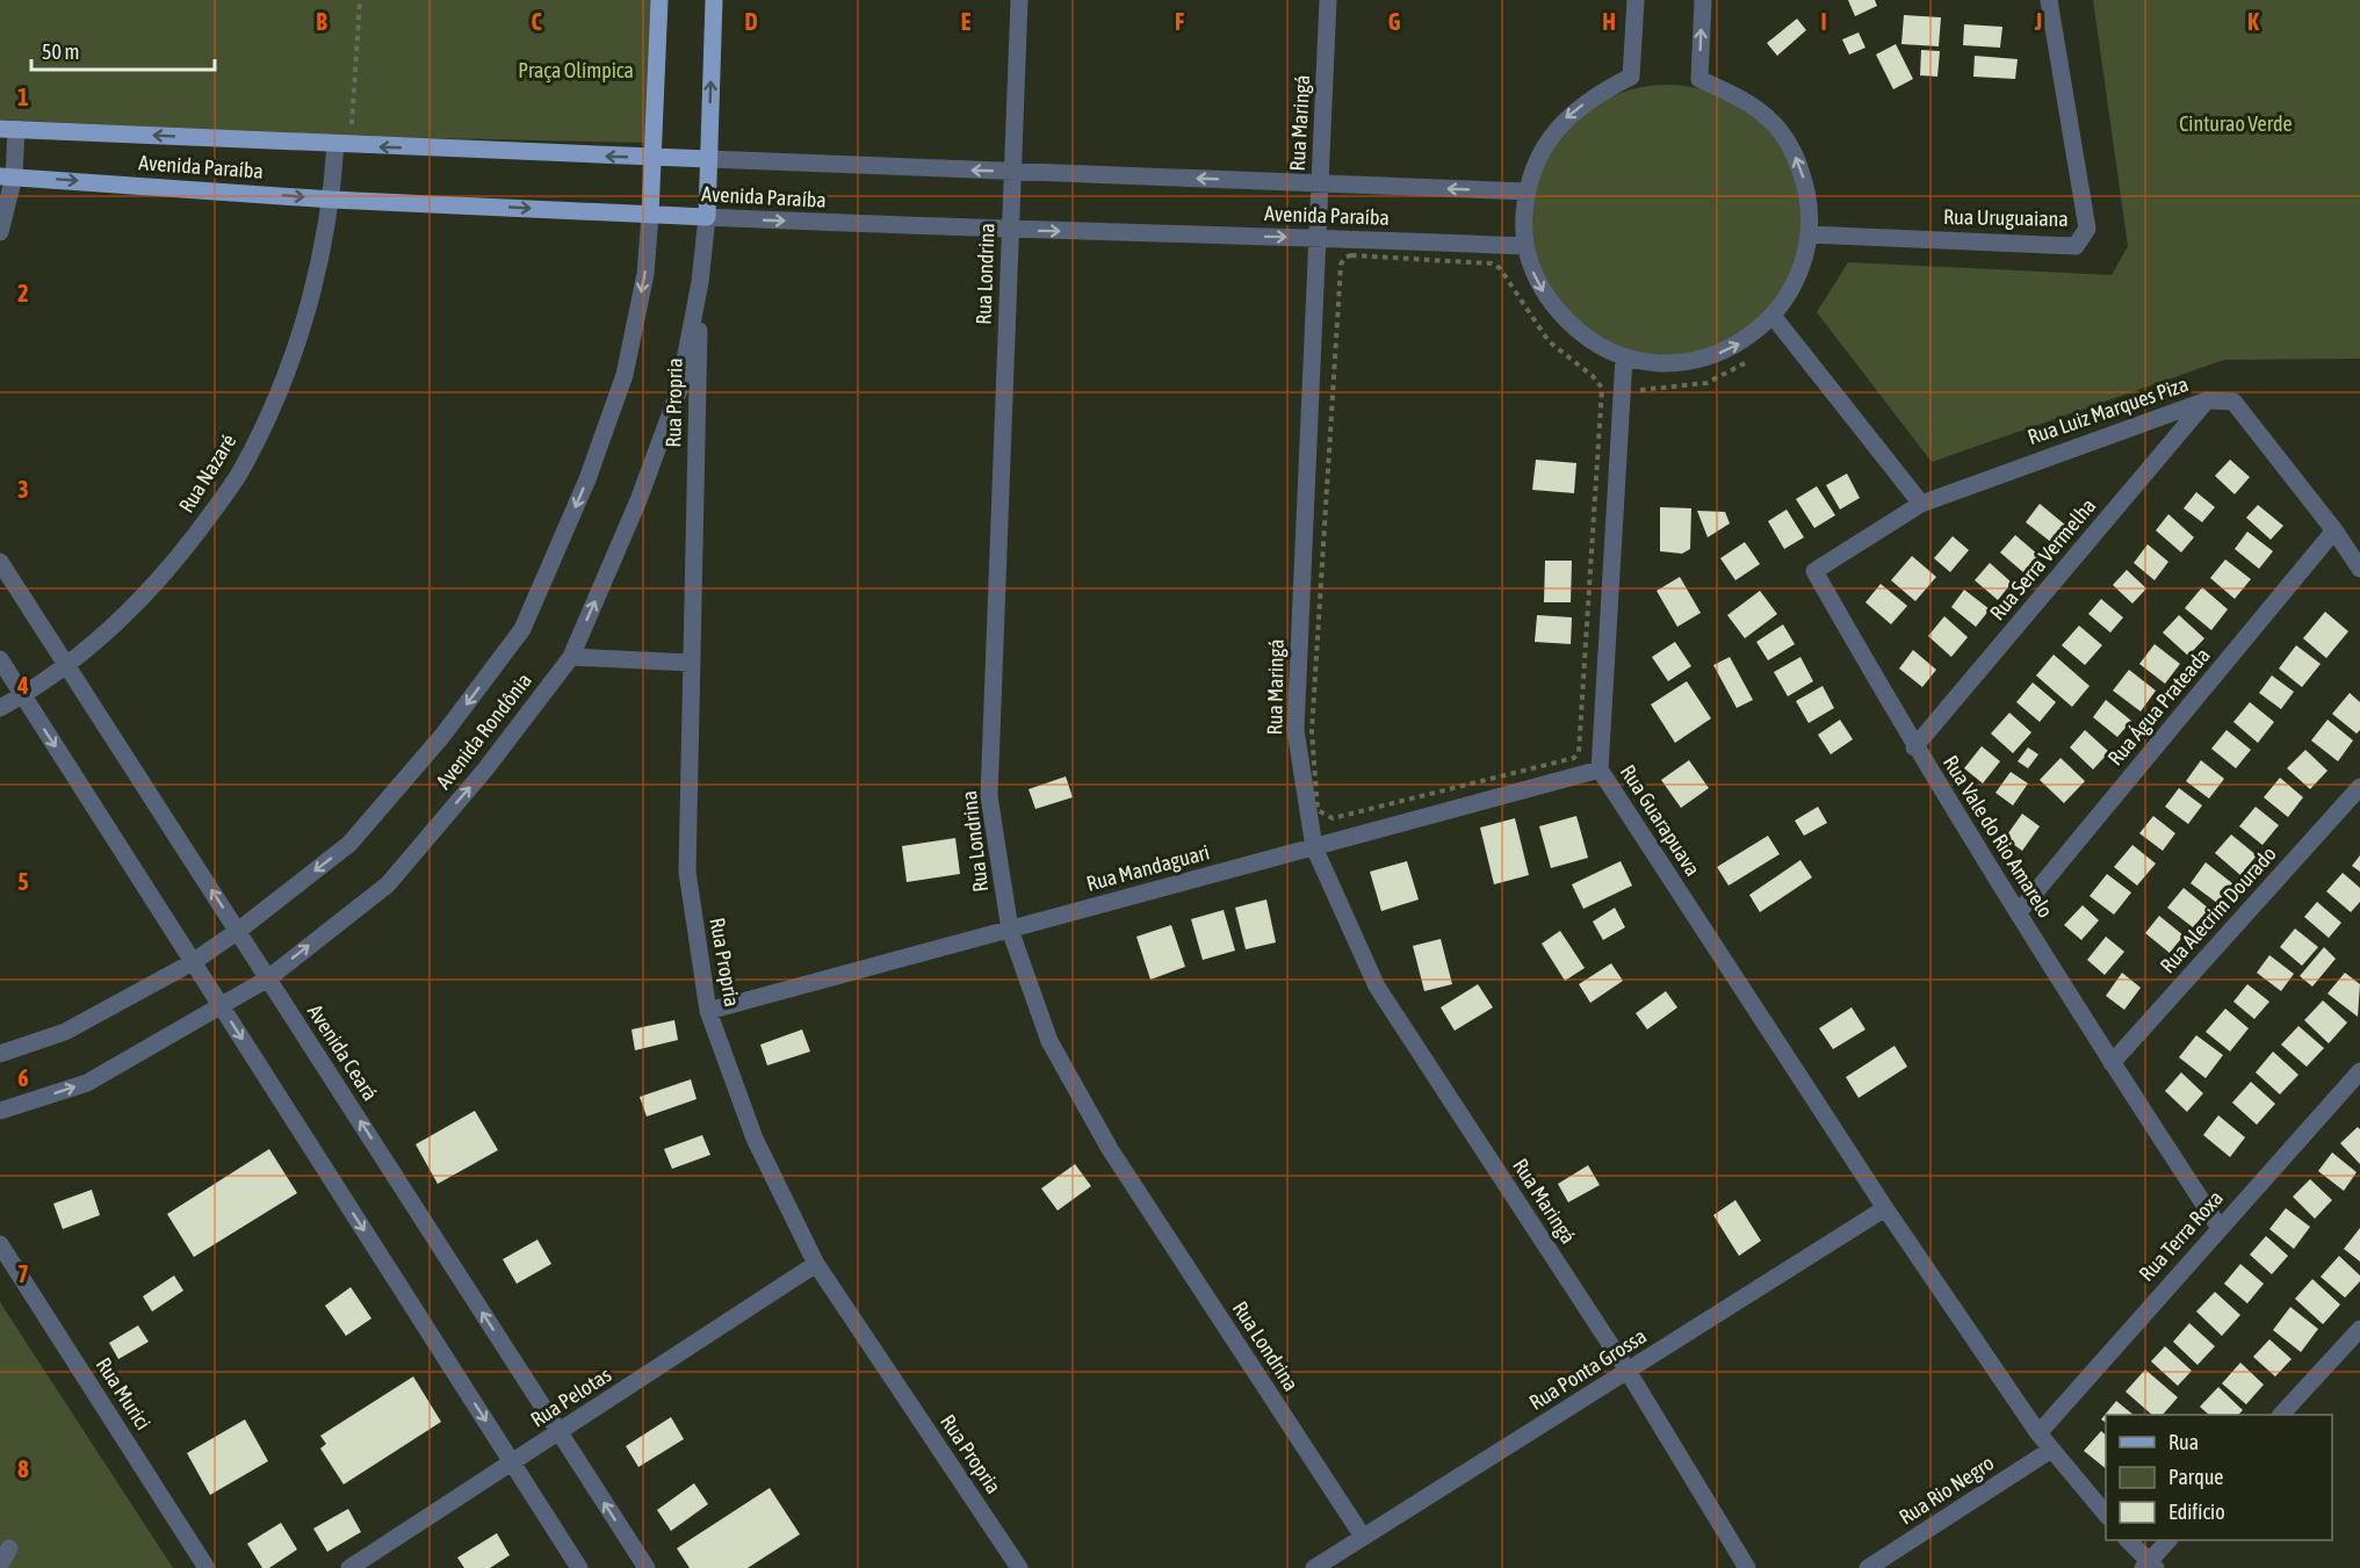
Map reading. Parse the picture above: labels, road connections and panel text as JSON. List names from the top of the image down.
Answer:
{
  "streets": {
    "main road": ["Avenida Paraíba", "Avenida Rondônia"],
    "street": [
      "Rua Maringá",
      "Rua Uruguaiana",
      "Rua Londrina",
      "Rua Propria",
      "Rua Luiz Marques Piza",
      "Rua Nazaré",
      "Rua Serra Vermelha",
      "Rua Água Prateada",
      "Rua Guarapuava",
      "Rua Vale do Rio Amarelo",
      "Rua Mandaguari",
      "Rua Alecrim Dourado",
      "Avenida Ceará",
      "Rua Terra Roxa",
      "Rua Ponta Grossa",
      "Rua Murici",
      "Rua Pelotas",
      "Rua Rio Negro"
    ]
  },
  "crossings": [
    ["Rua Maringá", "Avenida Paraíba"],
    ["Rua Maringá", "Rua Mandaguari"],
    ["Rua Maringá", "Rua Ponta Grossa"],
    ["Avenida Paraíba", "Rua Londrina"],
    ["Avenida Paraíba", "Rua Nazaré"],
    ["Avenida Paraíba", "Avenida Rondônia"],
    ["Rua Londrina", "Rua Mandaguari"],
    ["Rua Londrina", "Rua Ponta Grossa"],
    ["Rua Propria", "Avenida Rondônia"],
    ["Rua Propria", "Rua Mandaguari"],
    ["Rua Propria", "Rua Pelotas"],
    ["Rua Luiz Marques Piza", "Rua Serra Vermelha"],
    ["Rua Luiz Marques Piza", "Rua Água Prateada"],
    ["Rua Luiz Marques Piza", "Rua Vale do Rio Amarelo"],
    ["Rua Nazaré", "Avenida Ceará"],
    ["Rua Serra Vermelha", "Rua Vale do Rio Amarelo"],
    ["Rua Água Prateada", "Rua Vale do Rio Amarelo"],
    ["Avenida Rondônia", "Avenida Ceará"],
    ["Rua Guarapuava", "Rua Mandaguari"],
    ["Rua Guarapuava", "Rua Terra Roxa"],
    ["Rua Guarapuava", "Rua Ponta Grossa"],
    ["Rua Guarapuava", "Rua Rio Negro"],
    ["Rua Vale do Rio Amarelo", "Rua Alecrim Dourado"],
    ["Rua Vale do Rio Amarelo", "Rua Terra Roxa"],
    ["Avenida Ceará", "Rua Pelotas"]
  ],
  "parks": ["Praça Olímpica", "Cinturao Verde"],
  "legend": ["Rua", "Parque", "Edifício"],
  "scale_bar": "50 m",
  "grid": {
    "columns": [
      "B",
      "C",
      "D",
      "E",
      "F",
      "G",
      "H",
      "I",
      "J",
      "K"
    ],
    "rows": [
      "1",
      "2",
      "3",
      "4",
      "5",
      "6",
      "7",
      "8"
    ]
  }
}
